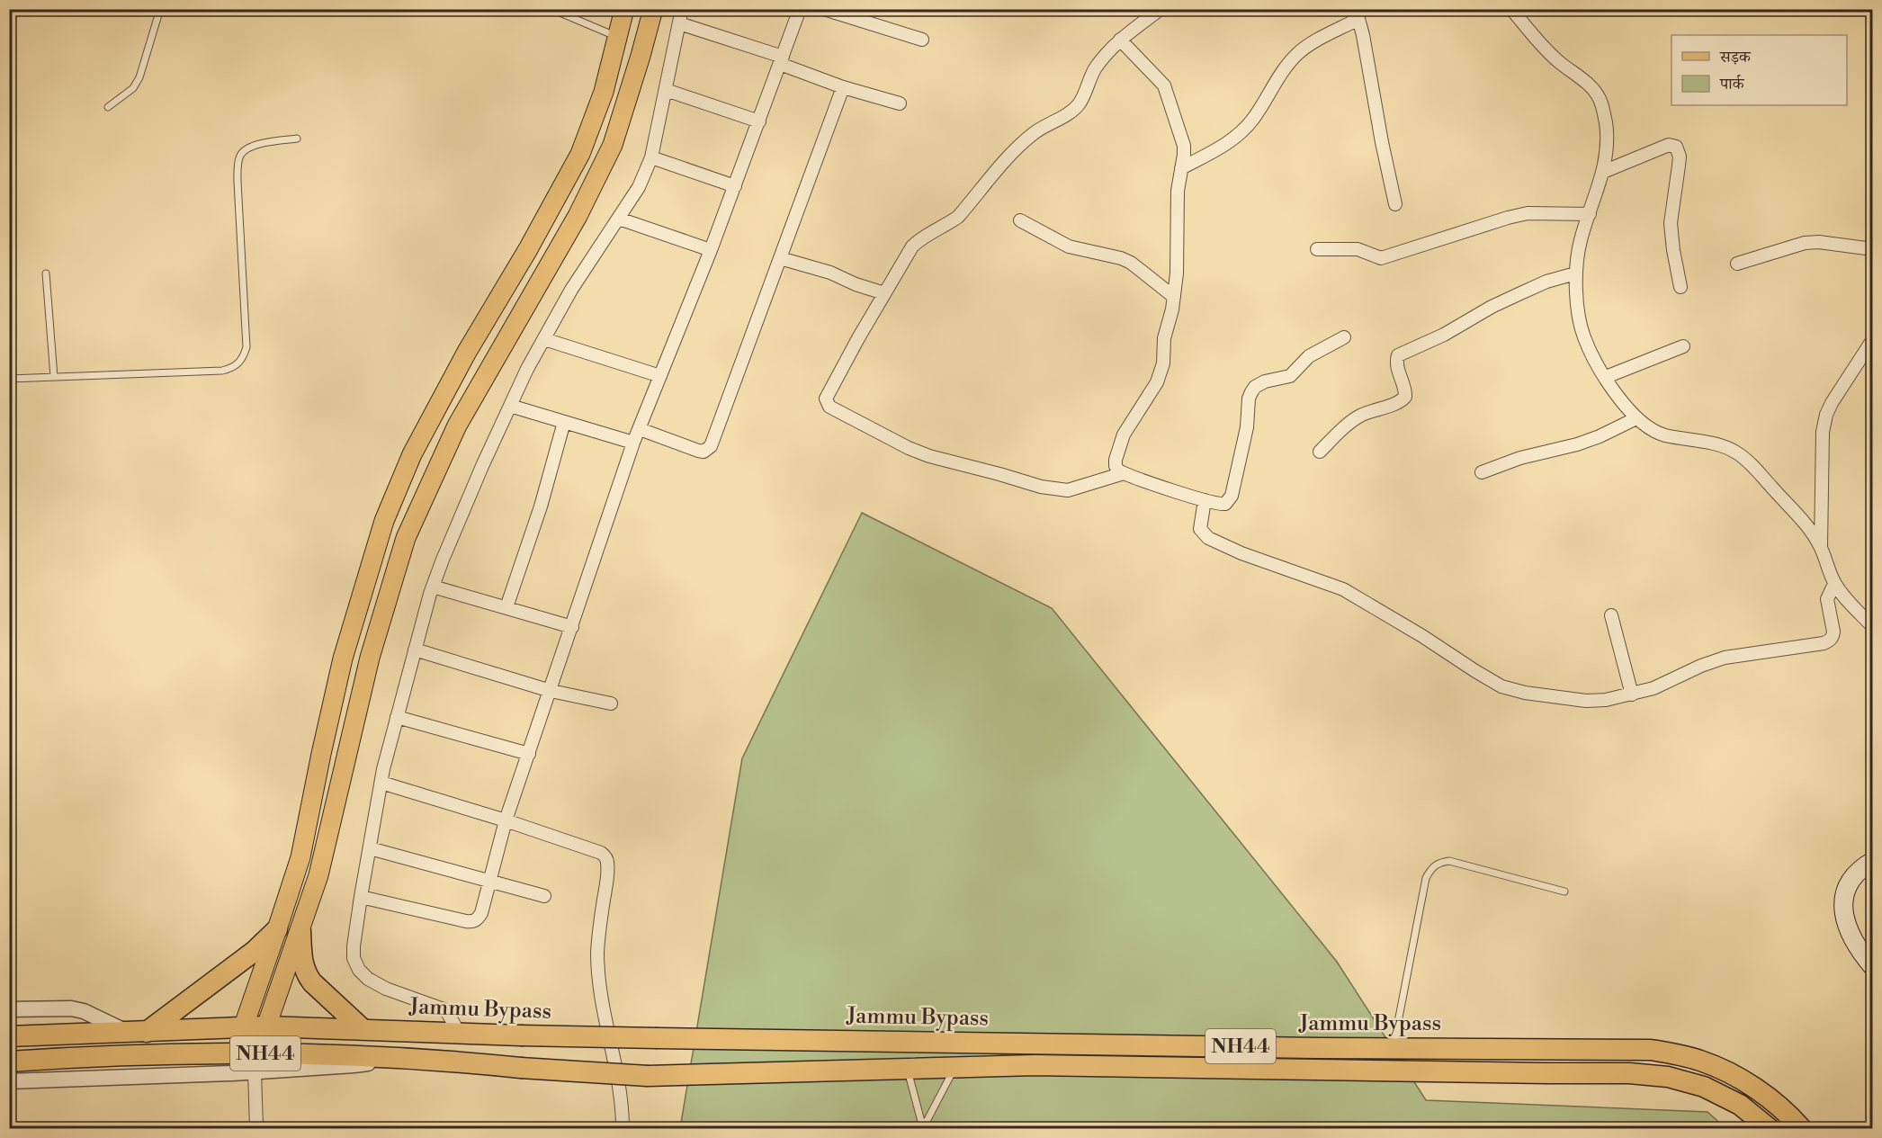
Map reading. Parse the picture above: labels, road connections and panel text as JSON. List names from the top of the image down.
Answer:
{
  "streets": {
    "highway": ["Jammu Bypass", "NH44"]
  },
  "legend": ["सड़क", "पार्क"]
}
